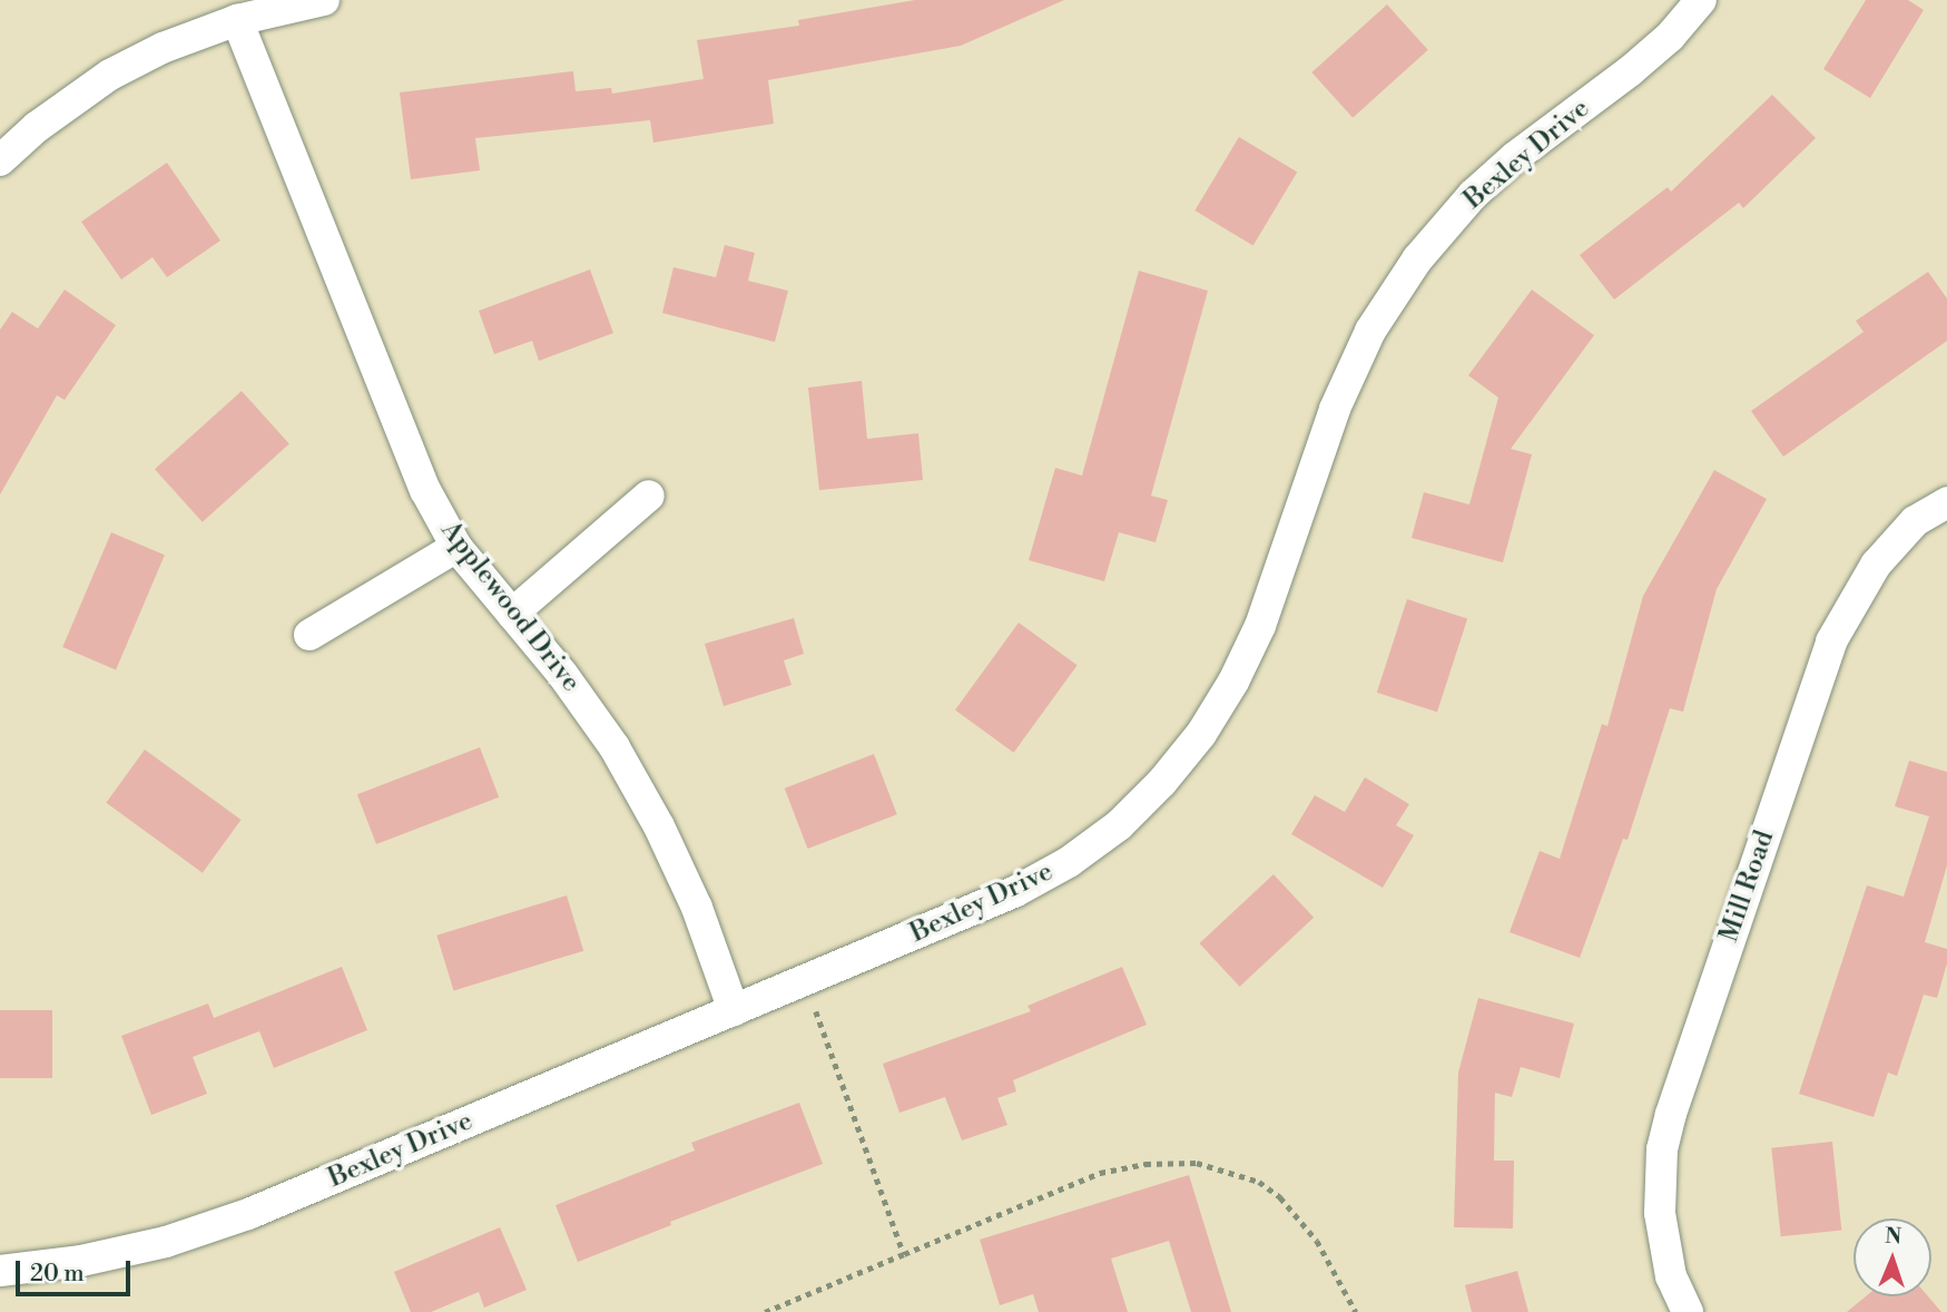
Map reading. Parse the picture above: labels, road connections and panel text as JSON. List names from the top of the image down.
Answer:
{
  "streets": {
    "street": ["Bexley Drive", "Applewood Drive", "Mill Road"]
  },
  "crossings": [
    ["Bexley Drive", "Applewood Drive"]
  ],
  "scale_bar": "20 m",
  "north": "top"
}
